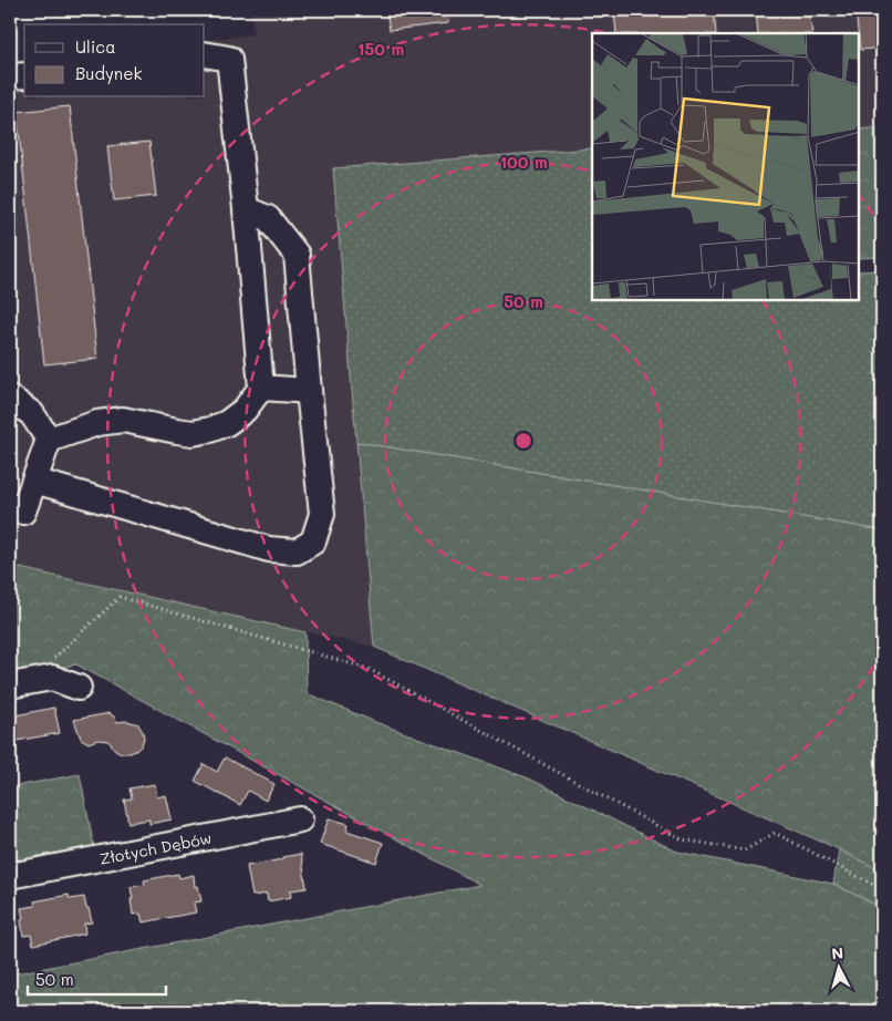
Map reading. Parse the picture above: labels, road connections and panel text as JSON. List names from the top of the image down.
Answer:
{
  "streets": {
    "street": ["Złotych Dębów"]
  },
  "legend": ["Ulica", "Budynek"],
  "scale_bar": "50 m",
  "north": "top",
  "rings": ["150 m", "100 m", "50 m"]
}
